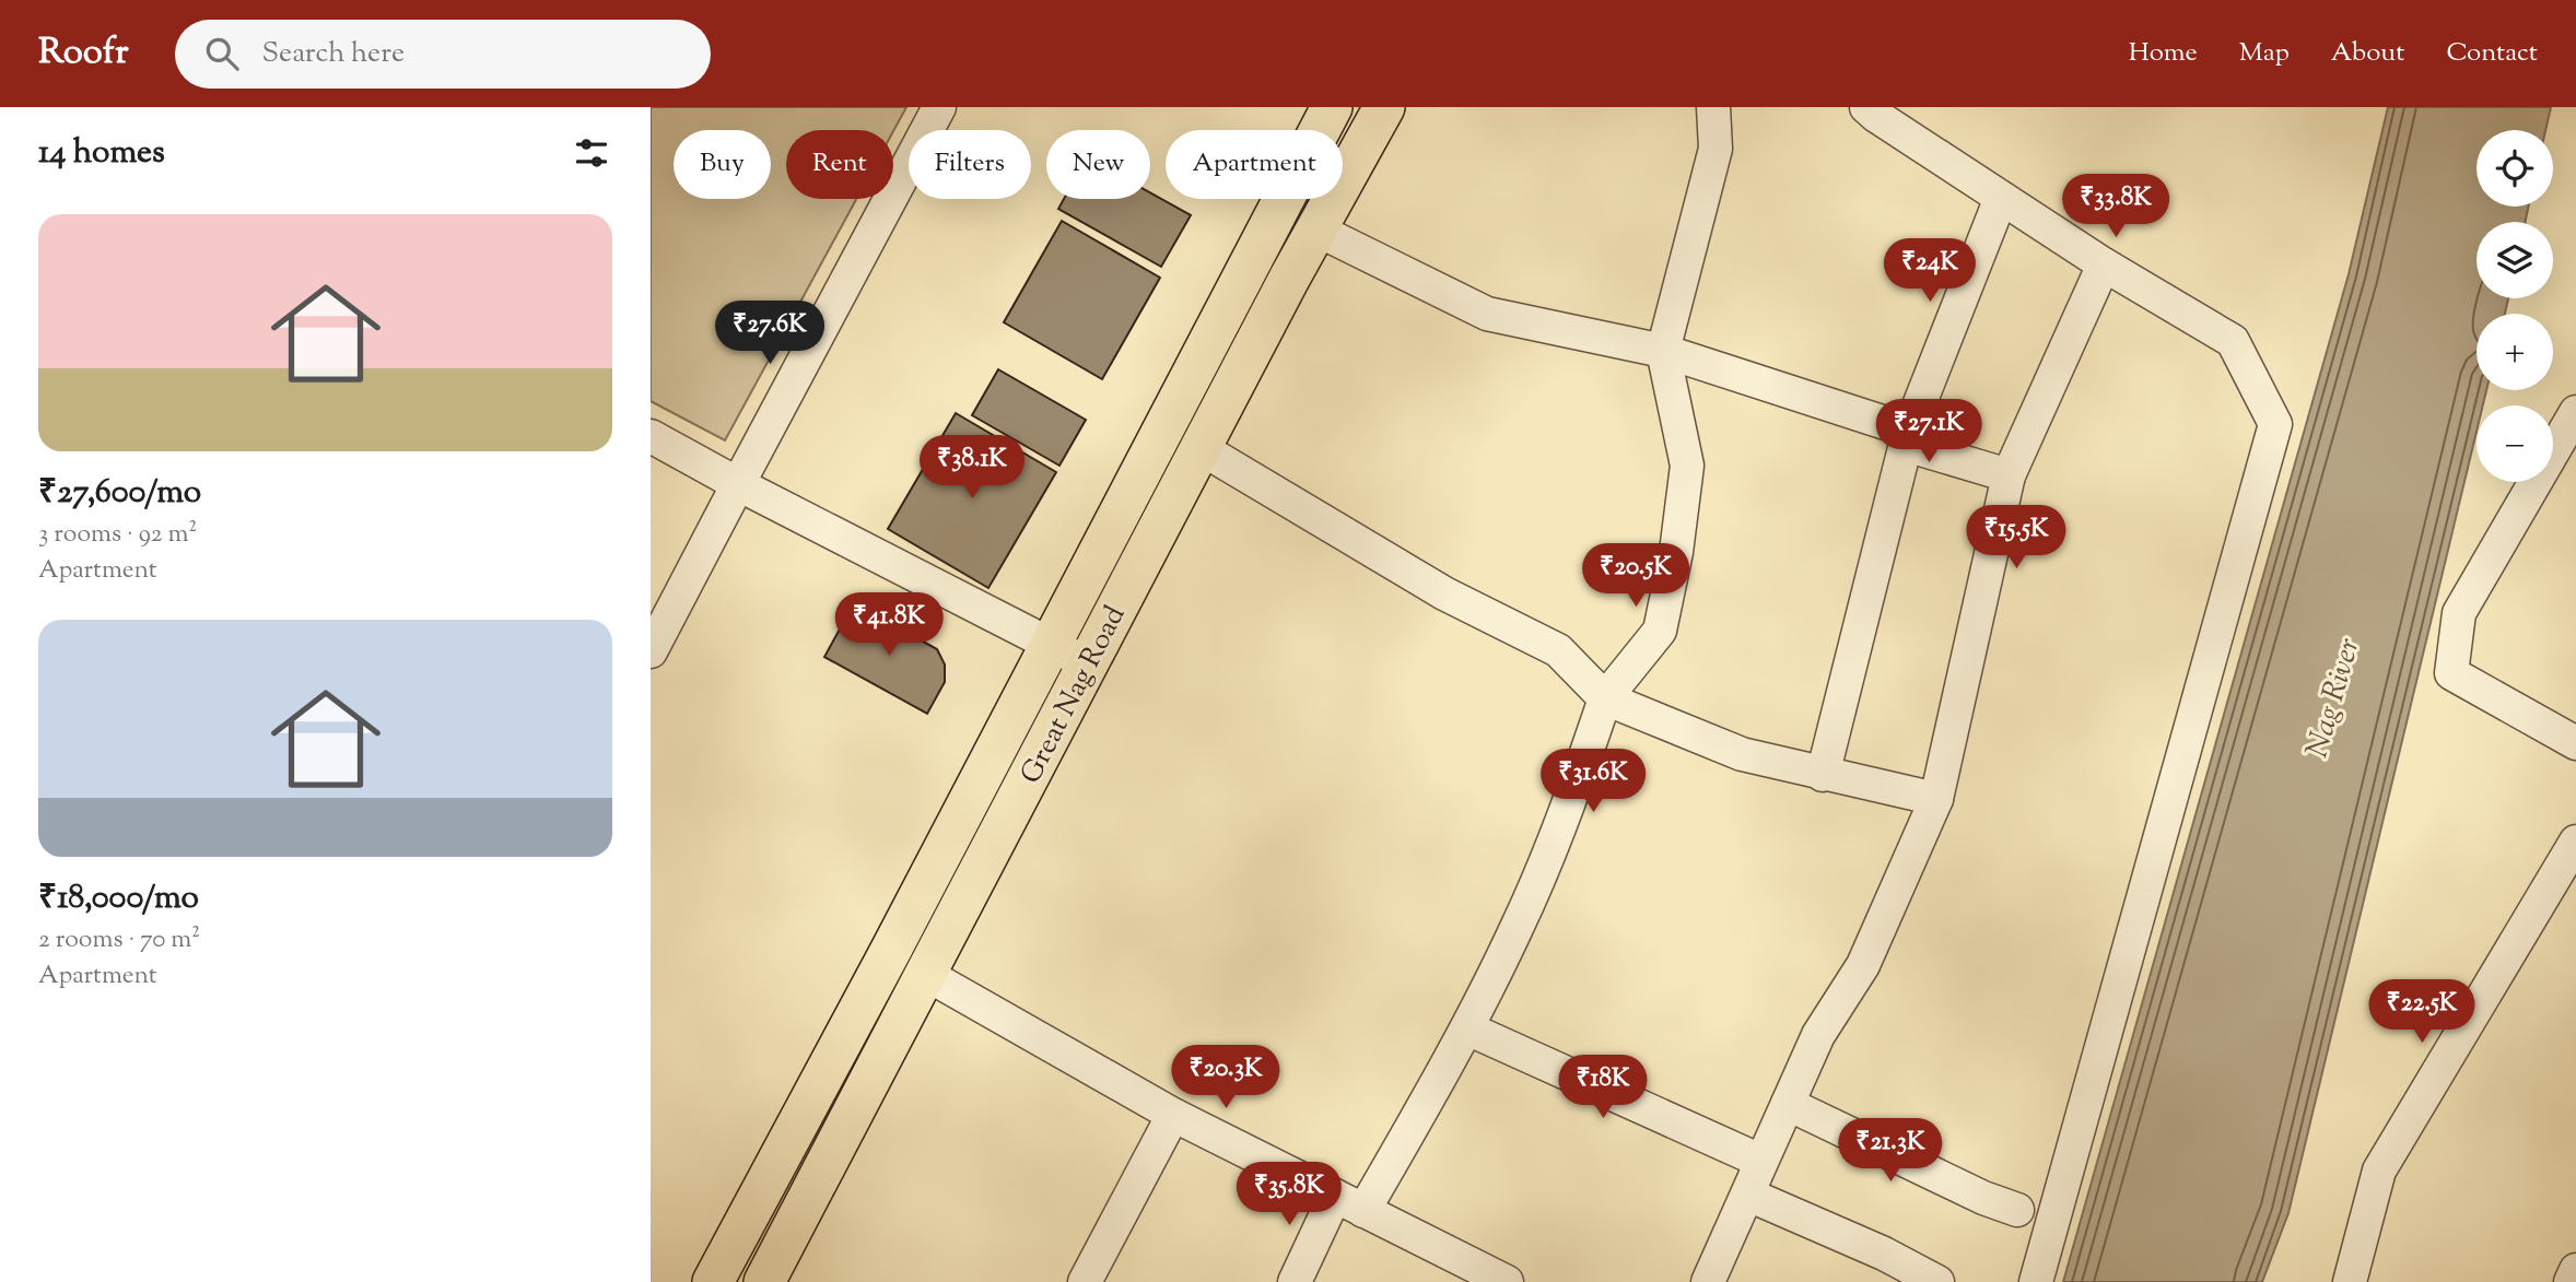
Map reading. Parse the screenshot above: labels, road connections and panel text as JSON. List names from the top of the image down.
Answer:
{
  "streets": {
    "main road": ["Great Nag Road"]
  },
  "water": ["Nag River"],
  "page": {
    "header": "Roofr",
    "search": "Search here",
    "nav": [
      "Home",
      "Map",
      "About",
      "Contact"
    ],
    "heading": "14 homes",
    "map_buttons": ["+", "−"],
    "chip": [
      "Buy",
      "Rent",
      "Filters",
      "New",
      "Apartment"
    ],
    "price": [
      "₹33.8K",
      "₹24K",
      "₹27.6K",
      "₹27.1K",
      "₹38.1K",
      "₹15.5K",
      "₹20.5K",
      "₹41.8K",
      "₹31.6K",
      "₹22.5K",
      "₹20.3K",
      "₹18K",
      "₹21.3K",
      "₹35.8K"
    ],
    "list": [
      {
        "name": "₹27,600/mo",
        "note": "3 rooms · 92 m² · Apartment"
      },
      {
        "name": "₹18,000/mo",
        "note": "2 rooms · 70 m² · Apartment"
      }
    ]
  }
}
